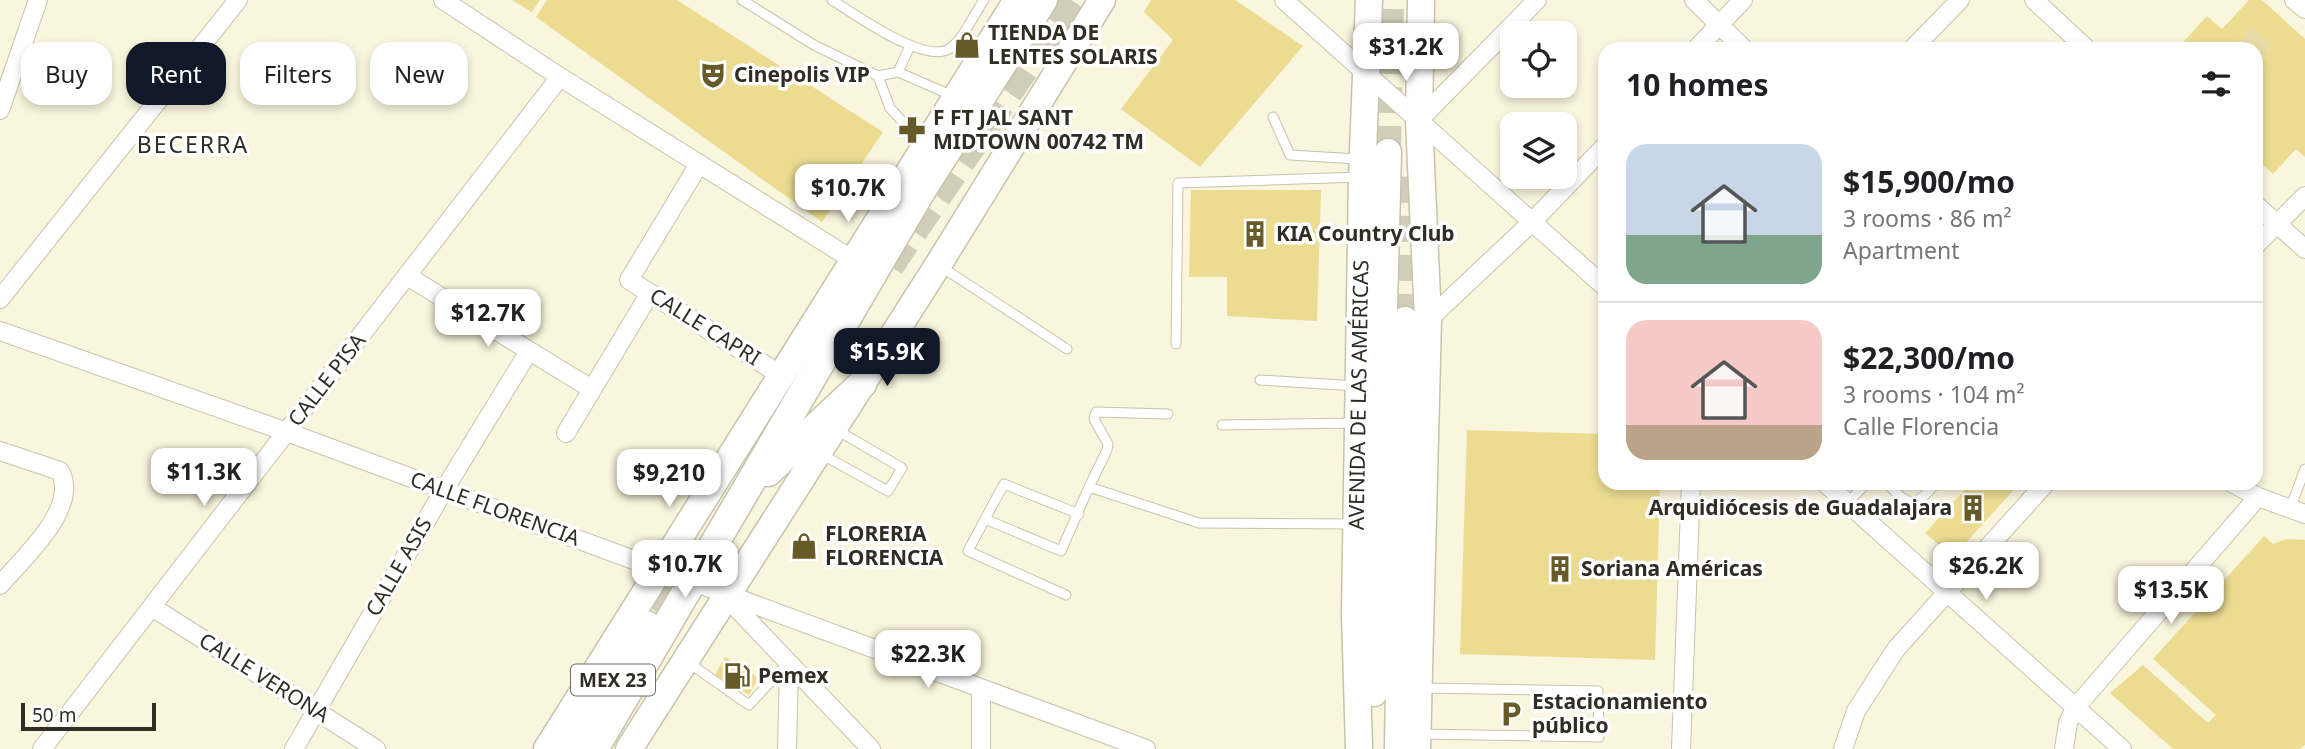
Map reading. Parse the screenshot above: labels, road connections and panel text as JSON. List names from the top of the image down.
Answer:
{
  "streets": {
    "main road": ["AVENIDA DE LAS AMÉRICAS", "MEX 23"],
    "street": [
      "CALLE CAPRI",
      "CALLE PISA",
      "CALLE FLORENCIA",
      "CALLE ASIS",
      "CALLE VERONA"
    ]
  },
  "crossings": [
    ["CALLE PISA", "CALLE FLORENCIA"],
    ["CALLE PISA", "CALLE VERONA"],
    ["CALLE FLORENCIA", "CALLE ASIS"],
    ["CALLE FLORENCIA", "MEX 23"],
    ["CALLE ASIS", "CALLE VERONA"]
  ],
  "districts": ["BECERRA"],
  "places": {
    "shop": ["TIENDA DE LENTES SOLARIS", "FLORERIA FLORENCIA"],
    "theatre": ["Cinepolis VIP"],
    "pharmacy": ["F FT JAL SANT MIDTOWN 00742 TM"],
    "building": ["KIA Country Club", "Arquidiócesis de Guadalajara", "Soriana Américas"],
    "fuel station": ["Pemex"],
    "parking": ["Estacionamiento público"]
  },
  "scale_bar": "50 m",
  "page": {
    "price": [
      "$31.2K",
      "$10.7K",
      "$12.7K",
      "$15.9K",
      "$11.3K",
      "$9,210",
      "$10.7K",
      "$26.2K",
      "$13.5K",
      "$22.3K"
    ],
    "chip": [
      "Buy",
      "Rent",
      "Filters",
      "New"
    ],
    "heading": "10 homes",
    "list": [
      {
        "name": "$15,900/mo",
        "note": "3 rooms · 86 m² · Apartment"
      },
      {
        "name": "$22,300/mo",
        "note": "3 rooms · 104 m² · Calle Florencia"
      }
    ],
    "scale": "50 m"
  }
}
